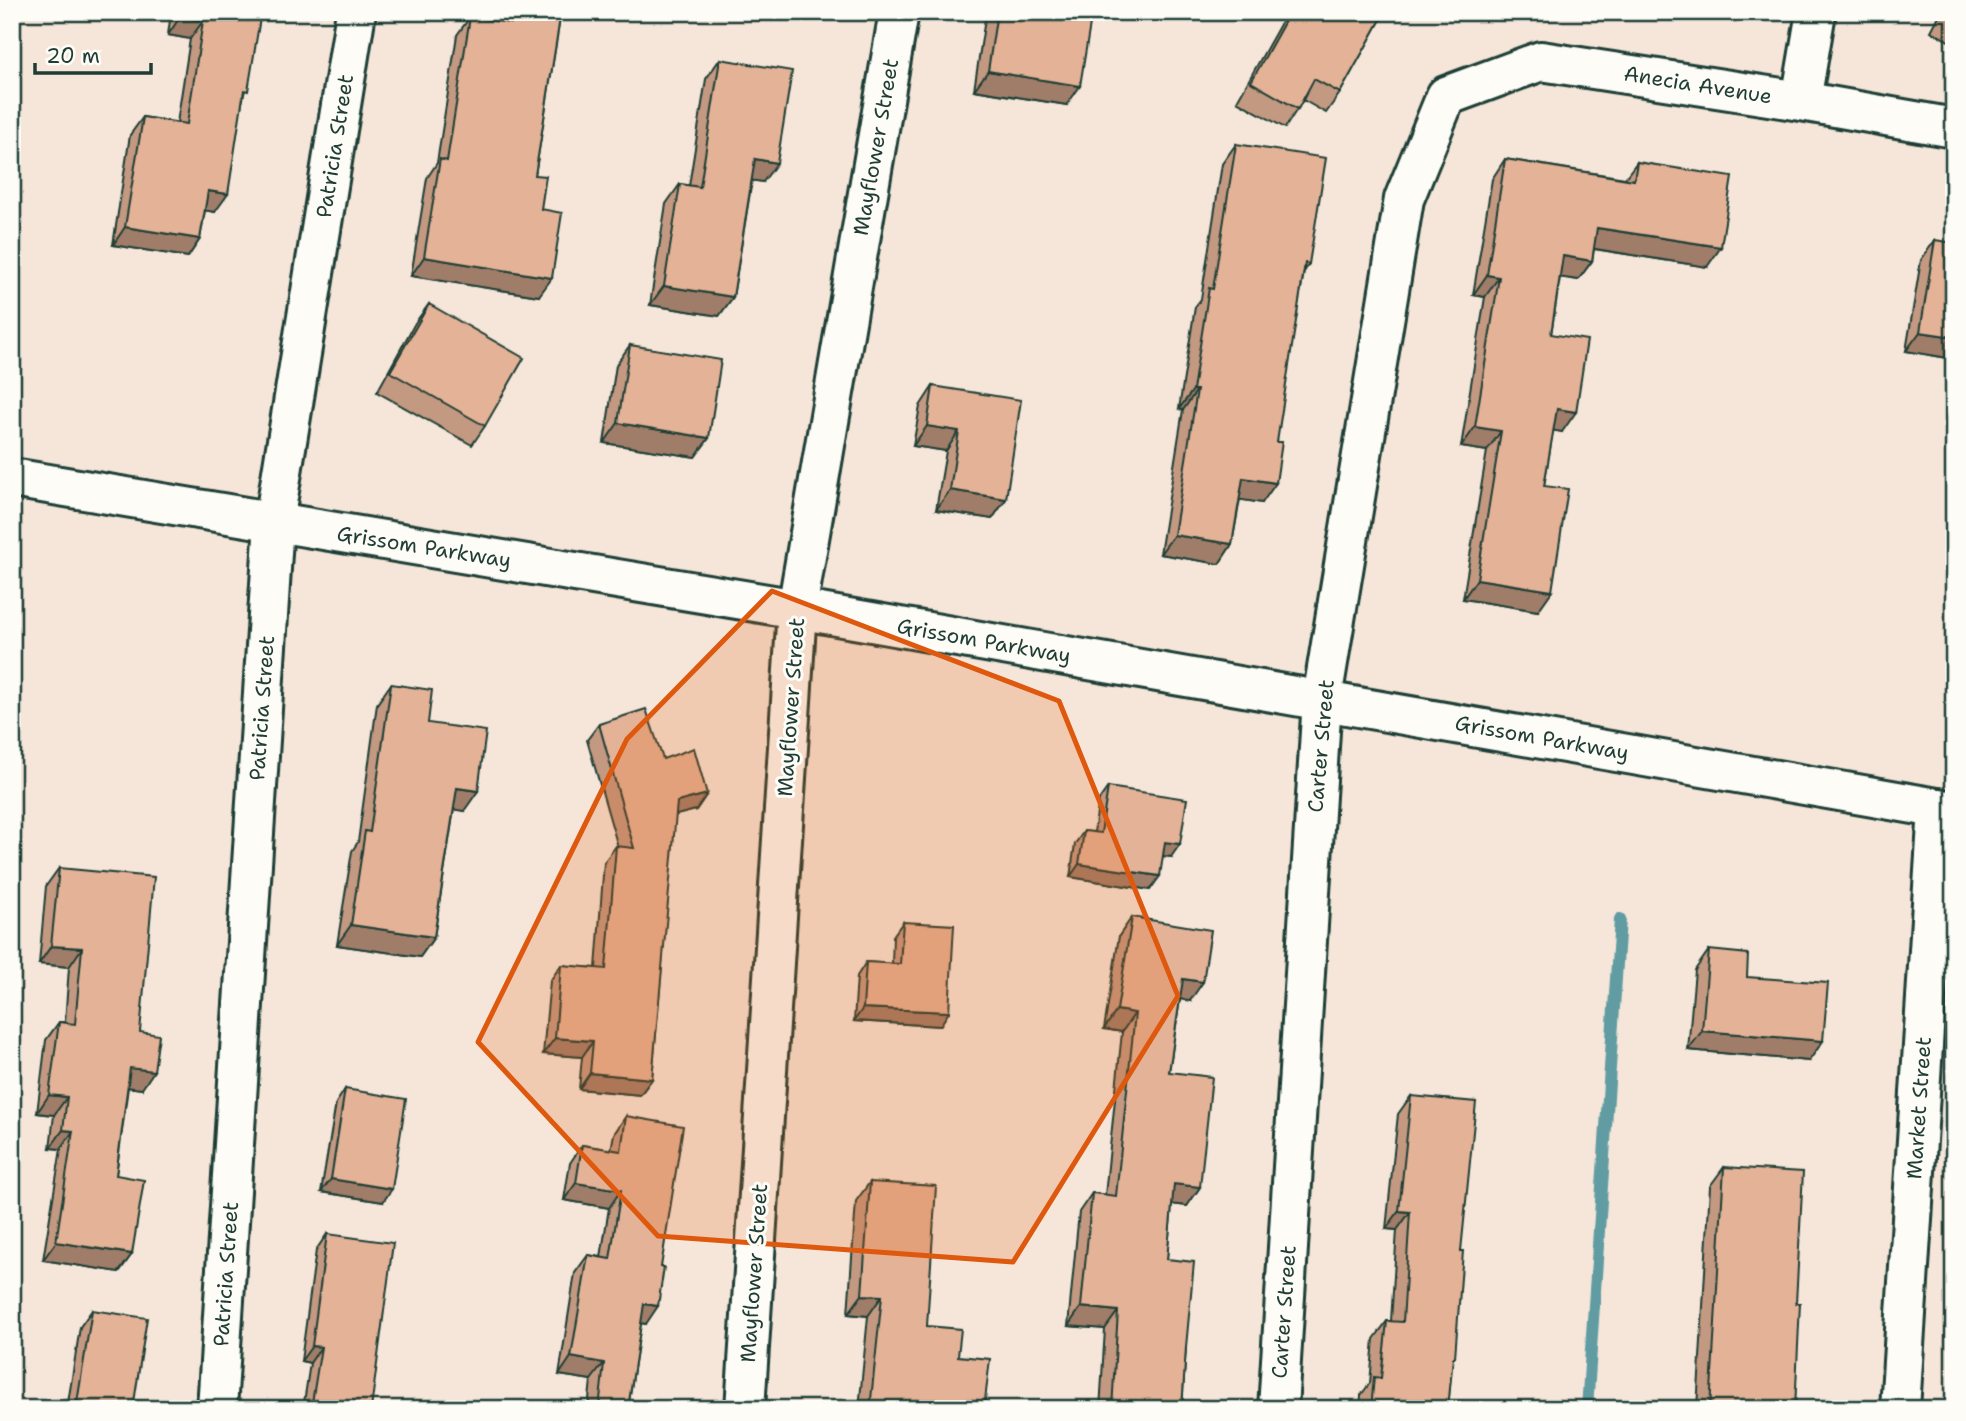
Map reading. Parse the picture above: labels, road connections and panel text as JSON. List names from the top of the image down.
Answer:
{
  "streets": {
    "street": [
      "Anecia Avenue",
      "Patricia Street",
      "Mayflower Street",
      "Grissom Parkway",
      "Carter Street",
      "Market Street"
    ]
  },
  "crossings": [
    ["Anecia Avenue", "Carter Street"],
    ["Patricia Street", "Grissom Parkway"],
    ["Mayflower Street", "Grissom Parkway"],
    ["Grissom Parkway", "Carter Street"],
    ["Grissom Parkway", "Market Street"]
  ],
  "scale_bar": "20 m"
}
